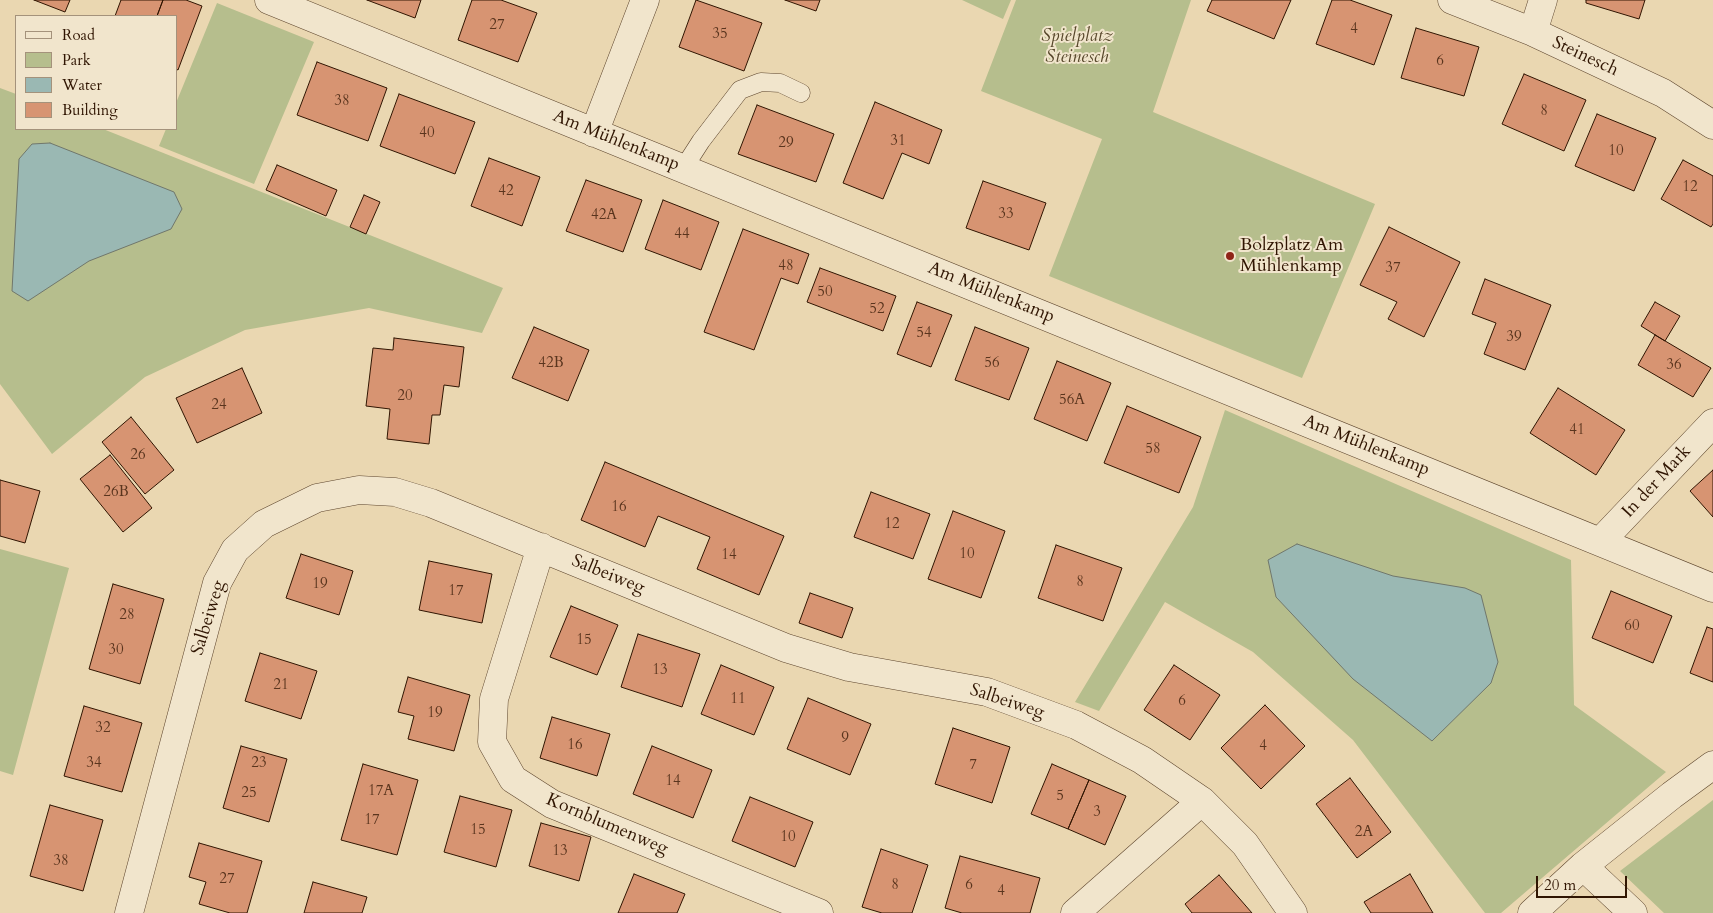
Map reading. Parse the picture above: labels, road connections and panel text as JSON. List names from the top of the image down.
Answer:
{
  "streets": {
    "street": [
      "Steinesch",
      "Am Mühlenkamp",
      "In der Mark",
      "Salbeiweg",
      "Kornblumenweg"
    ]
  },
  "crossings": [
    ["Am Mühlenkamp", "In der Mark"],
    ["Salbeiweg", "Kornblumenweg"]
  ],
  "parks": ["Spielplatz Steinesch"],
  "places": ["Bolzplatz Am Mühlenkamp"],
  "house_numbers": [
    "27",
    "4",
    "35",
    "6",
    "38",
    "8",
    "40",
    "31",
    "29",
    "10",
    "12",
    "42",
    "33",
    "42A",
    "44",
    "48",
    "37",
    "50",
    "52",
    "54",
    "39",
    "42B",
    "56",
    "36",
    "20",
    "56A",
    "24",
    "41",
    "58",
    "26",
    "26B",
    "16",
    "12",
    "10",
    "14",
    "8",
    "19",
    "17",
    "28",
    "60",
    "15",
    "30",
    "13",
    "21",
    "11",
    "6",
    "19",
    "32",
    "9",
    "16",
    "4",
    "34",
    "23",
    "7",
    "14",
    "17A",
    "25",
    "5",
    "3",
    "17",
    "15",
    "2A",
    "10",
    "13",
    "38",
    "27",
    "8",
    "6",
    "4"
  ],
  "legend": [
    "Road",
    "Park",
    "Water",
    "Building"
  ],
  "scale_bar": "20 m"
}
